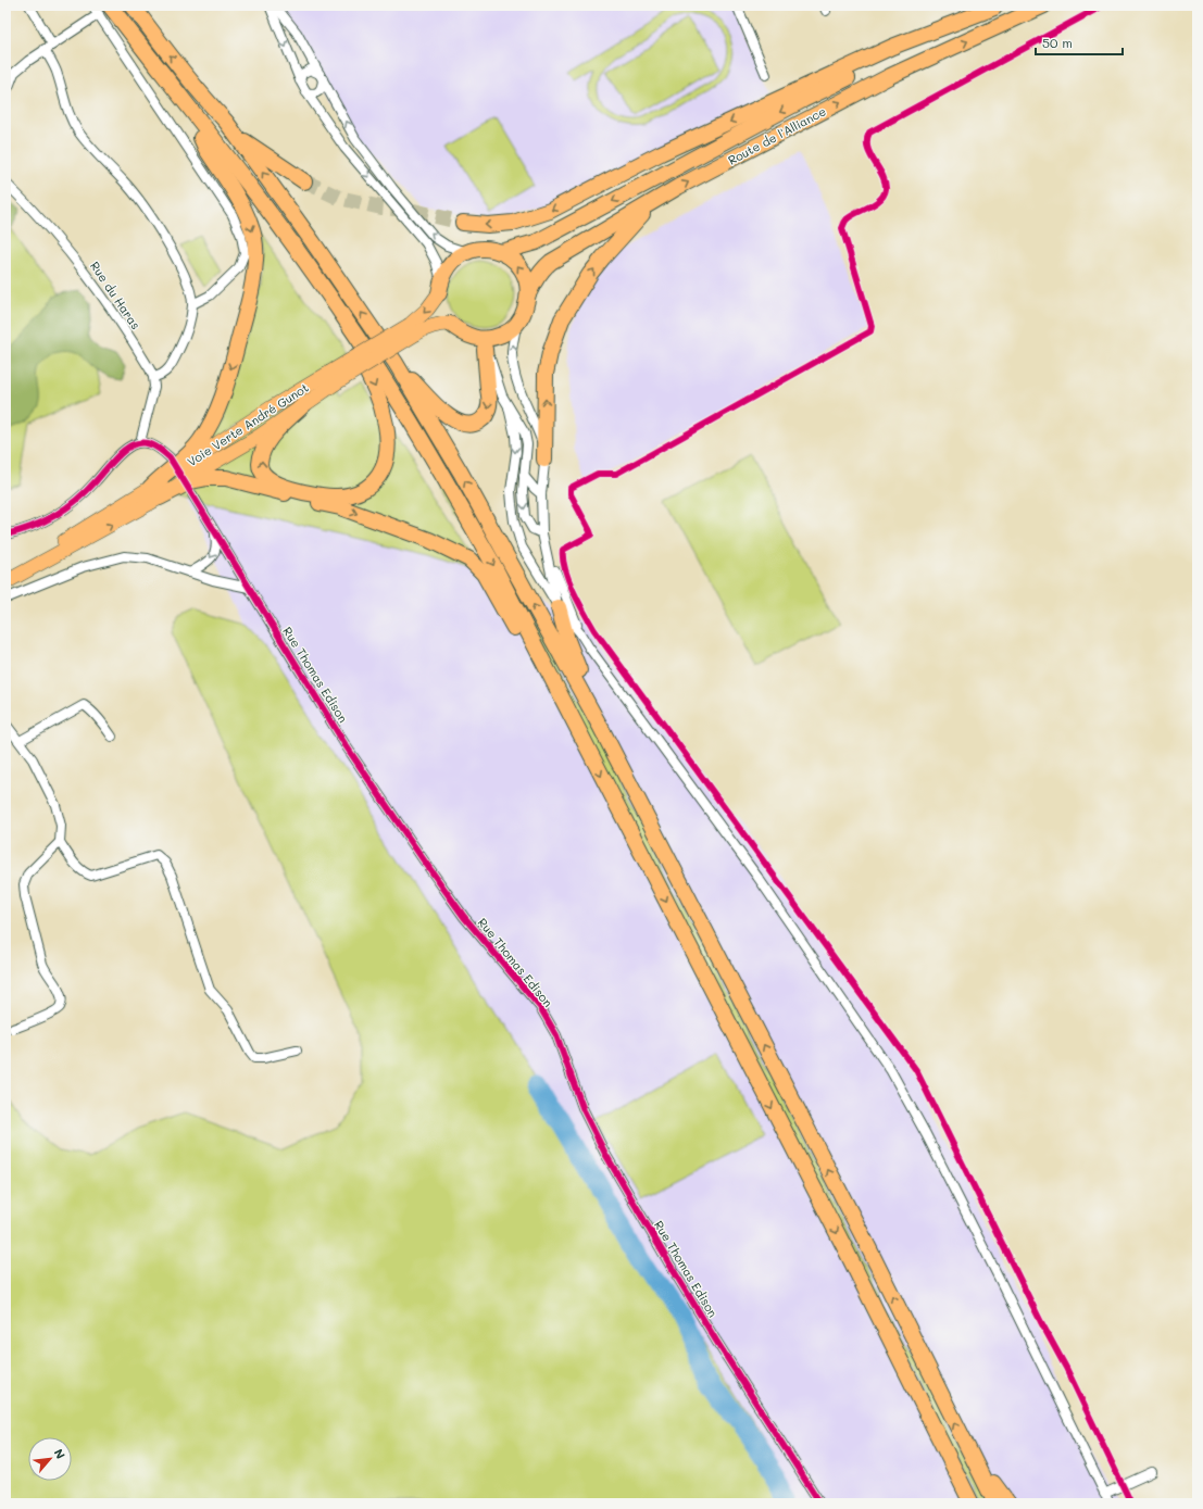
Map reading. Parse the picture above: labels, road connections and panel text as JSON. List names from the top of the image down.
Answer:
{
  "streets": {
    "highway": ["Route de l'Alliance"],
    "main road": ["Voie Verte André Gunot"],
    "street": ["Rue du Haras", "Rue Thomas Edison"]
  },
  "scale_bar": "50 m",
  "north": "top right"
}
